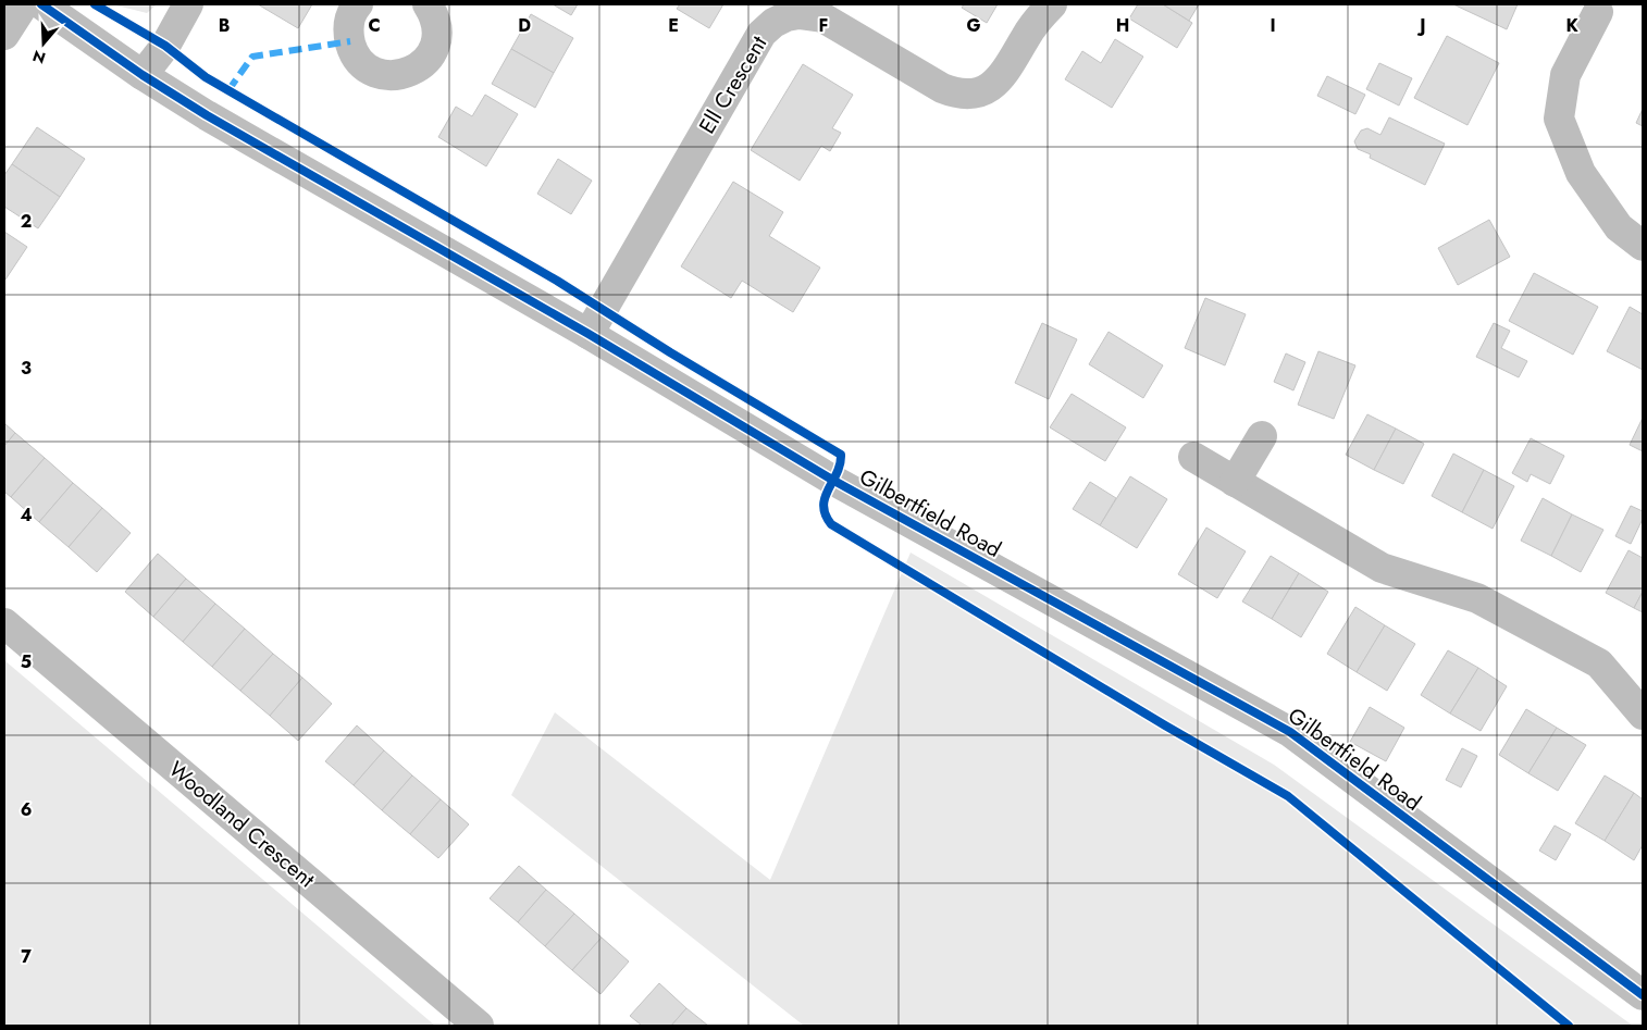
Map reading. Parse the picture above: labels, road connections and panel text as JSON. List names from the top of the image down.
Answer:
{
  "streets": {
    "street": ["Ell Crescent", "Gilbertfield Road", "Woodland Crescent"]
  },
  "crossings": [
    ["Ell Crescent", "Gilbertfield Road"]
  ],
  "north": "bottom",
  "grid": {
    "columns": [
      "B",
      "C",
      "D",
      "E",
      "F",
      "G",
      "H",
      "I",
      "J",
      "K"
    ],
    "rows": [
      "2",
      "3",
      "4",
      "5",
      "6",
      "7"
    ]
  }
}
